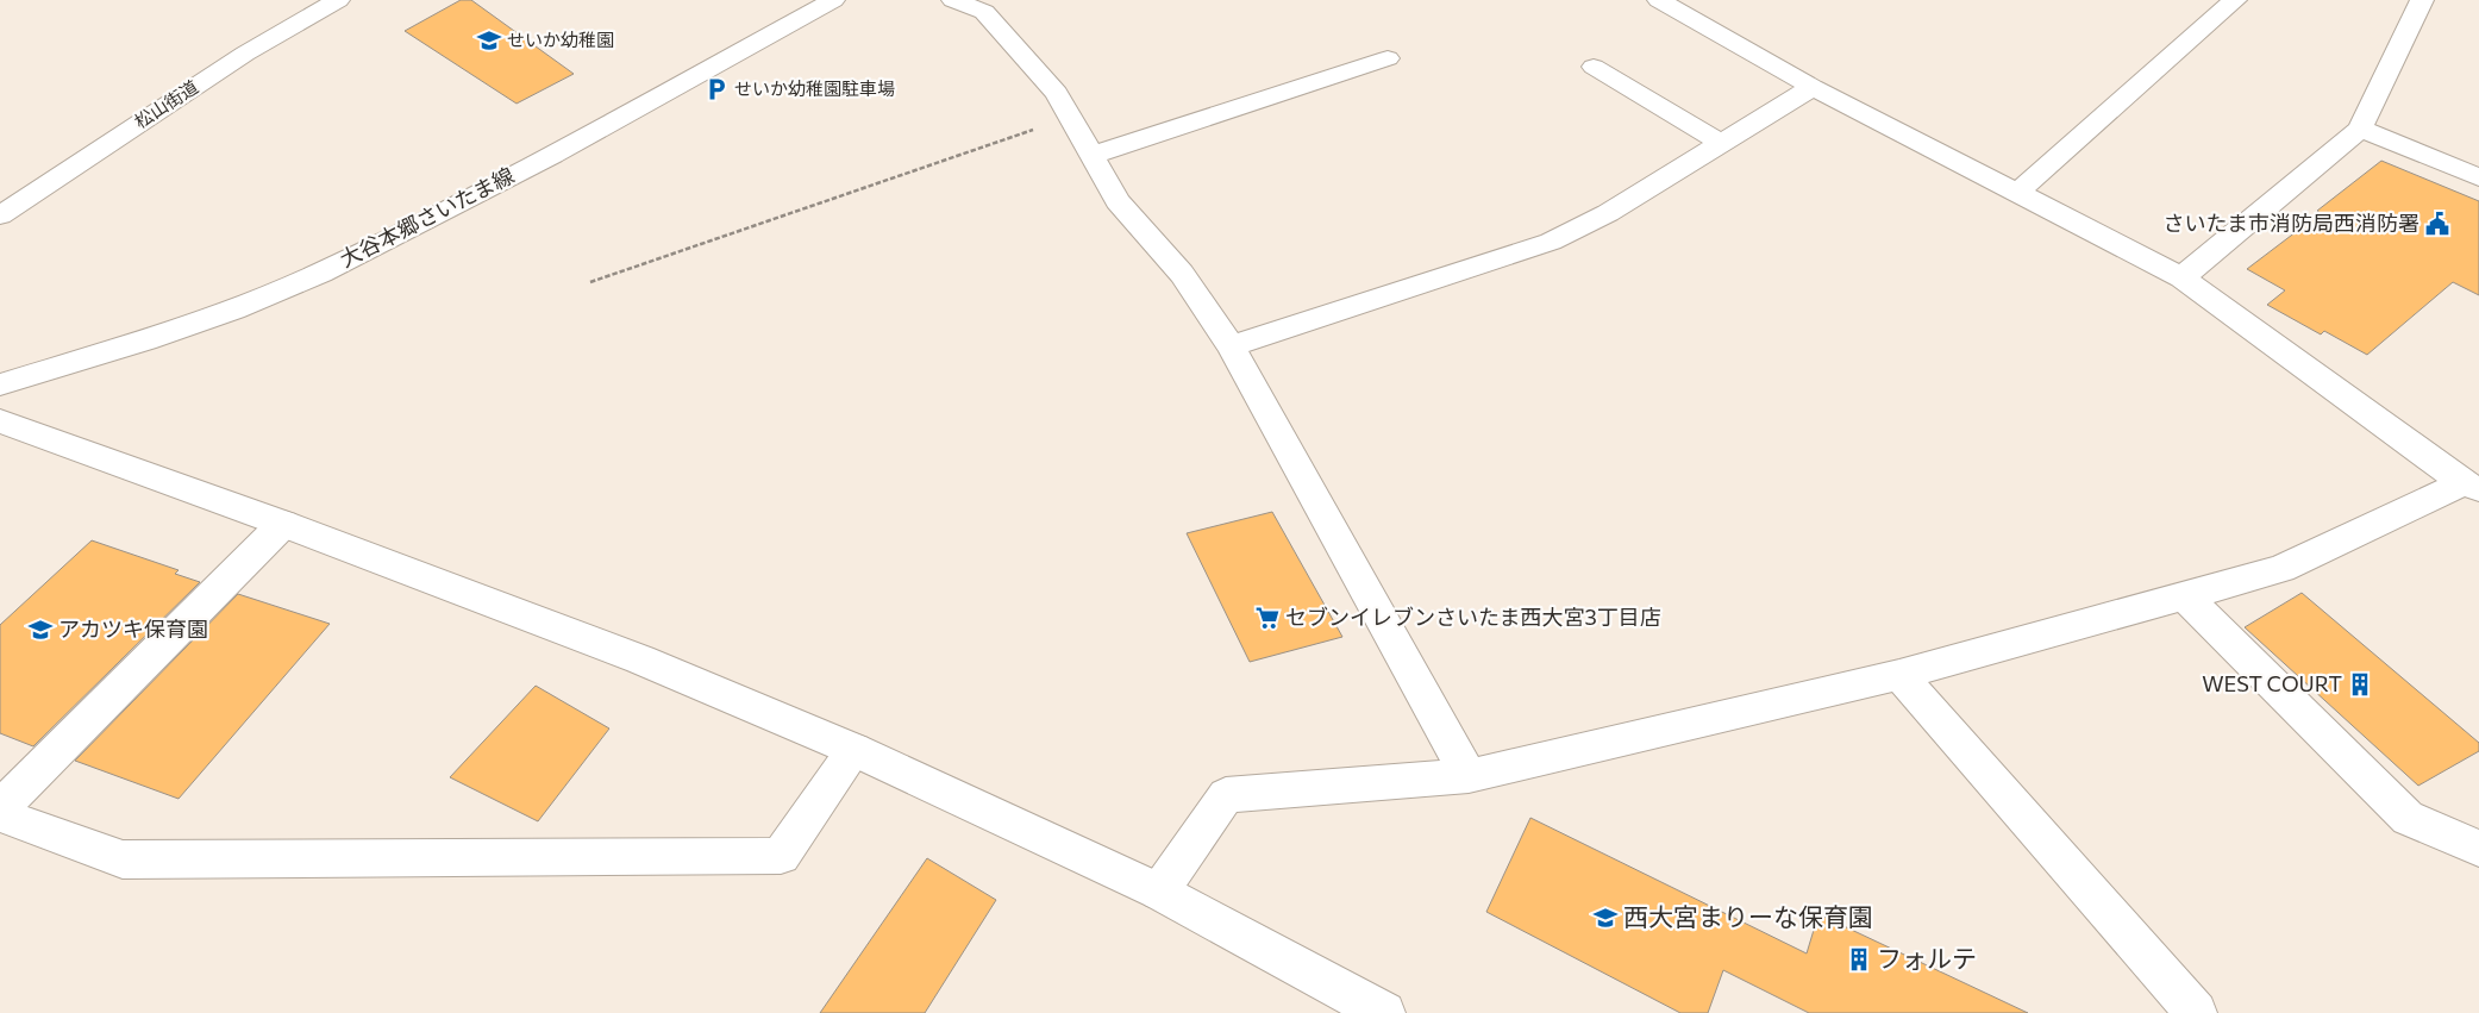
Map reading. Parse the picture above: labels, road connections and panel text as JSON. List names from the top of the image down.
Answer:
{
  "streets": {
    "street": ["松山街道", "大谷本郷さいたま線"]
  },
  "places": {
    "school or university": ["せいか幼稚園", "アカツキ保育園", "西大宮まりーな保育園"],
    "parking": ["せいか幼稚園駐車場"],
    "public building": ["さいたま市消防局西消防署"],
    "supermarket": ["セブンイレブンさいたま西大宮3丁目店"],
    "building": ["WEST COURT", "フォルテ"]
  }
}
